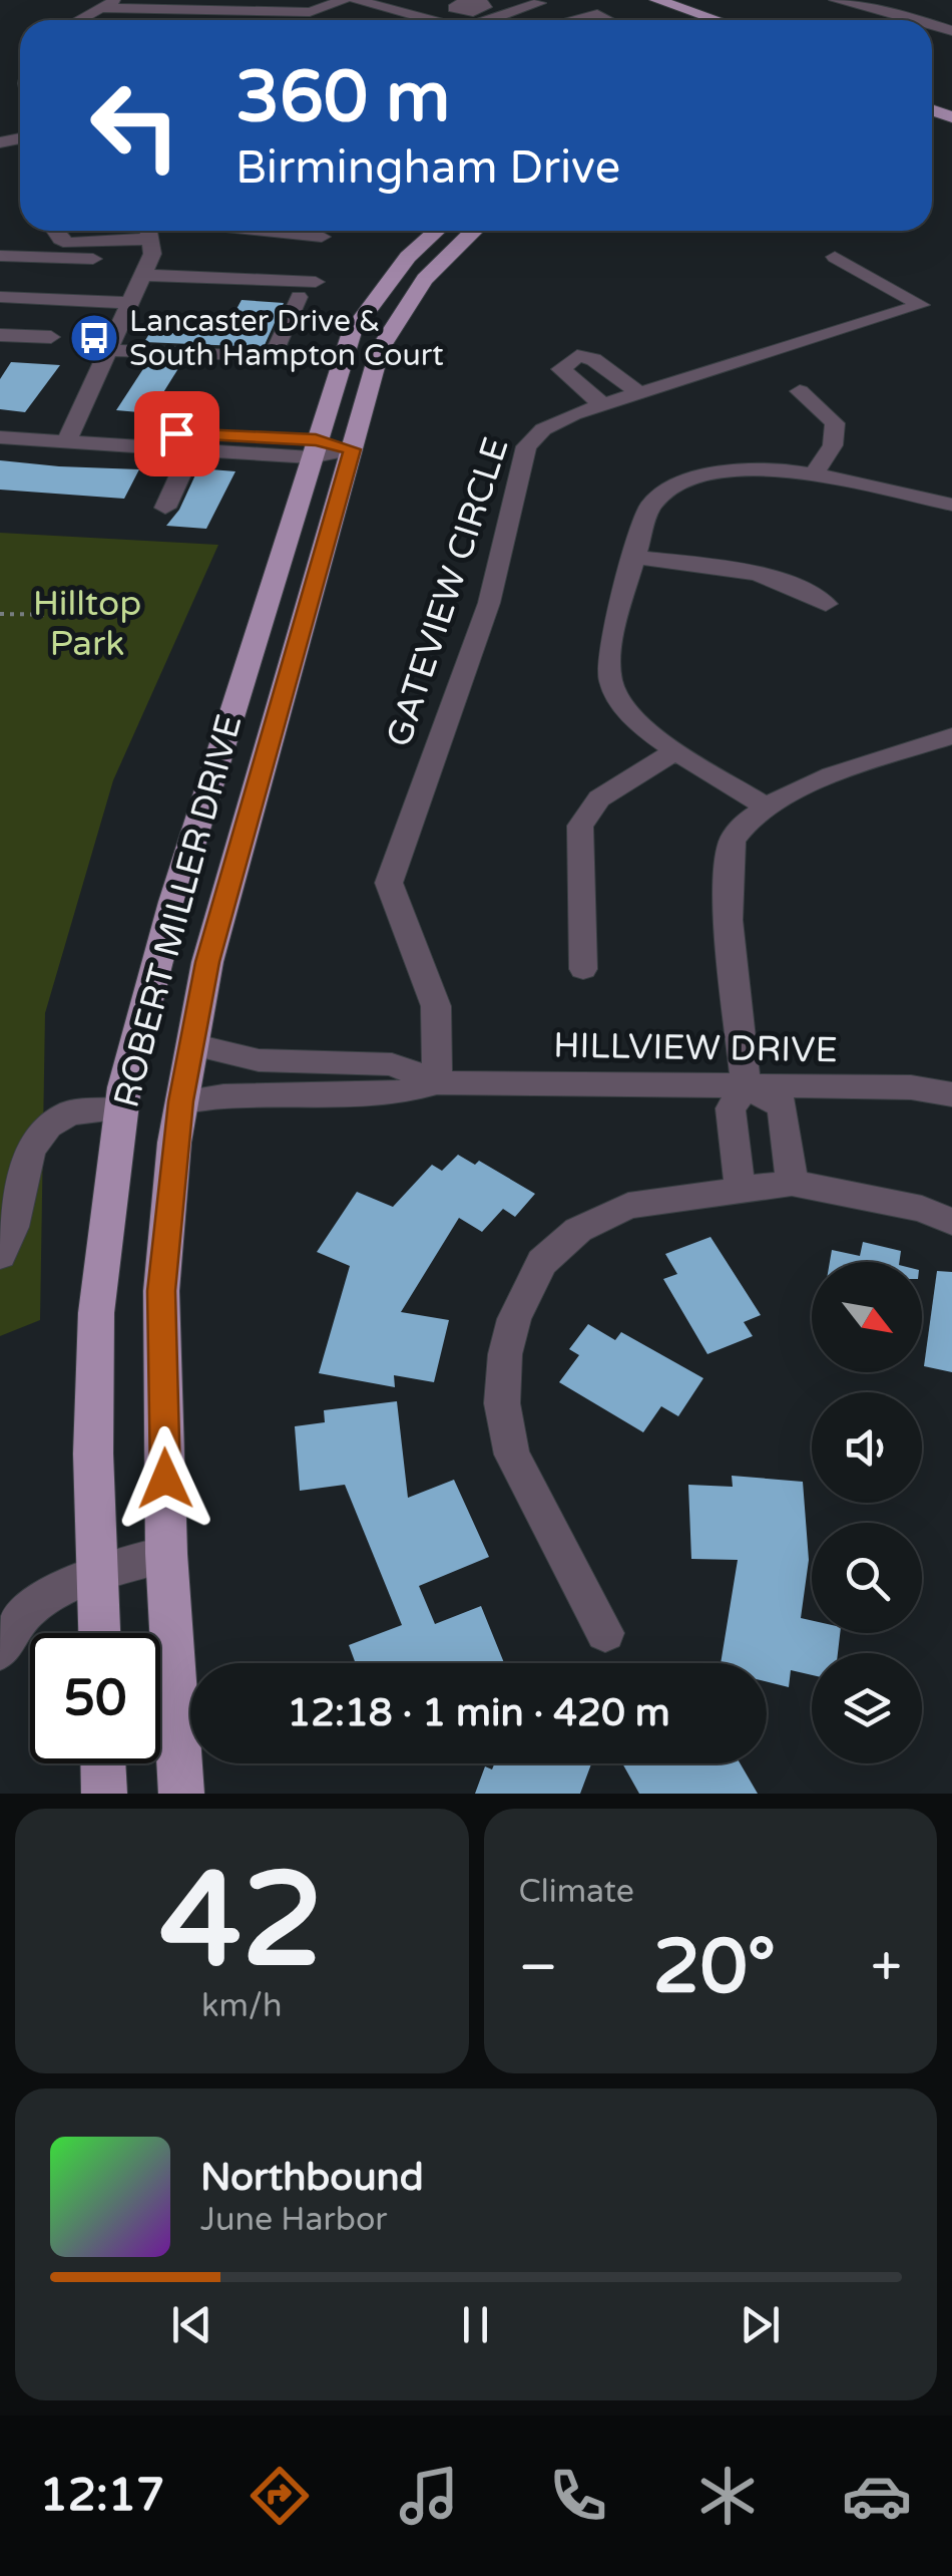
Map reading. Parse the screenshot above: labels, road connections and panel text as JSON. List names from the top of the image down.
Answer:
{
  "streets": {
    "main road": ["ROBERT MILLER DRIVE"],
    "street": ["GATEVIEW CIRCLE", "HILLVIEW DRIVE"]
  },
  "crossings": [
    ["GATEVIEW CIRCLE", "HILLVIEW DRIVE"]
  ],
  "parks": ["Hilltop Park"],
  "places": {
    "bus stop": ["Lancaster Drive & South Hampton Court"]
  },
  "north": "bottom right",
  "page": {
    "turn": ["360 m", "Birmingham Drive"],
    "limit": "50",
    "trip": "12:18 · 1 min · 420 m",
    "tile": [
      ["42", "km/h"],
      "Climate"
    ],
    "heat": ["−", "20°", "+"],
    "song": ["Northbound", "June Harbor"],
    "tabs": "12:17"
  }
}
